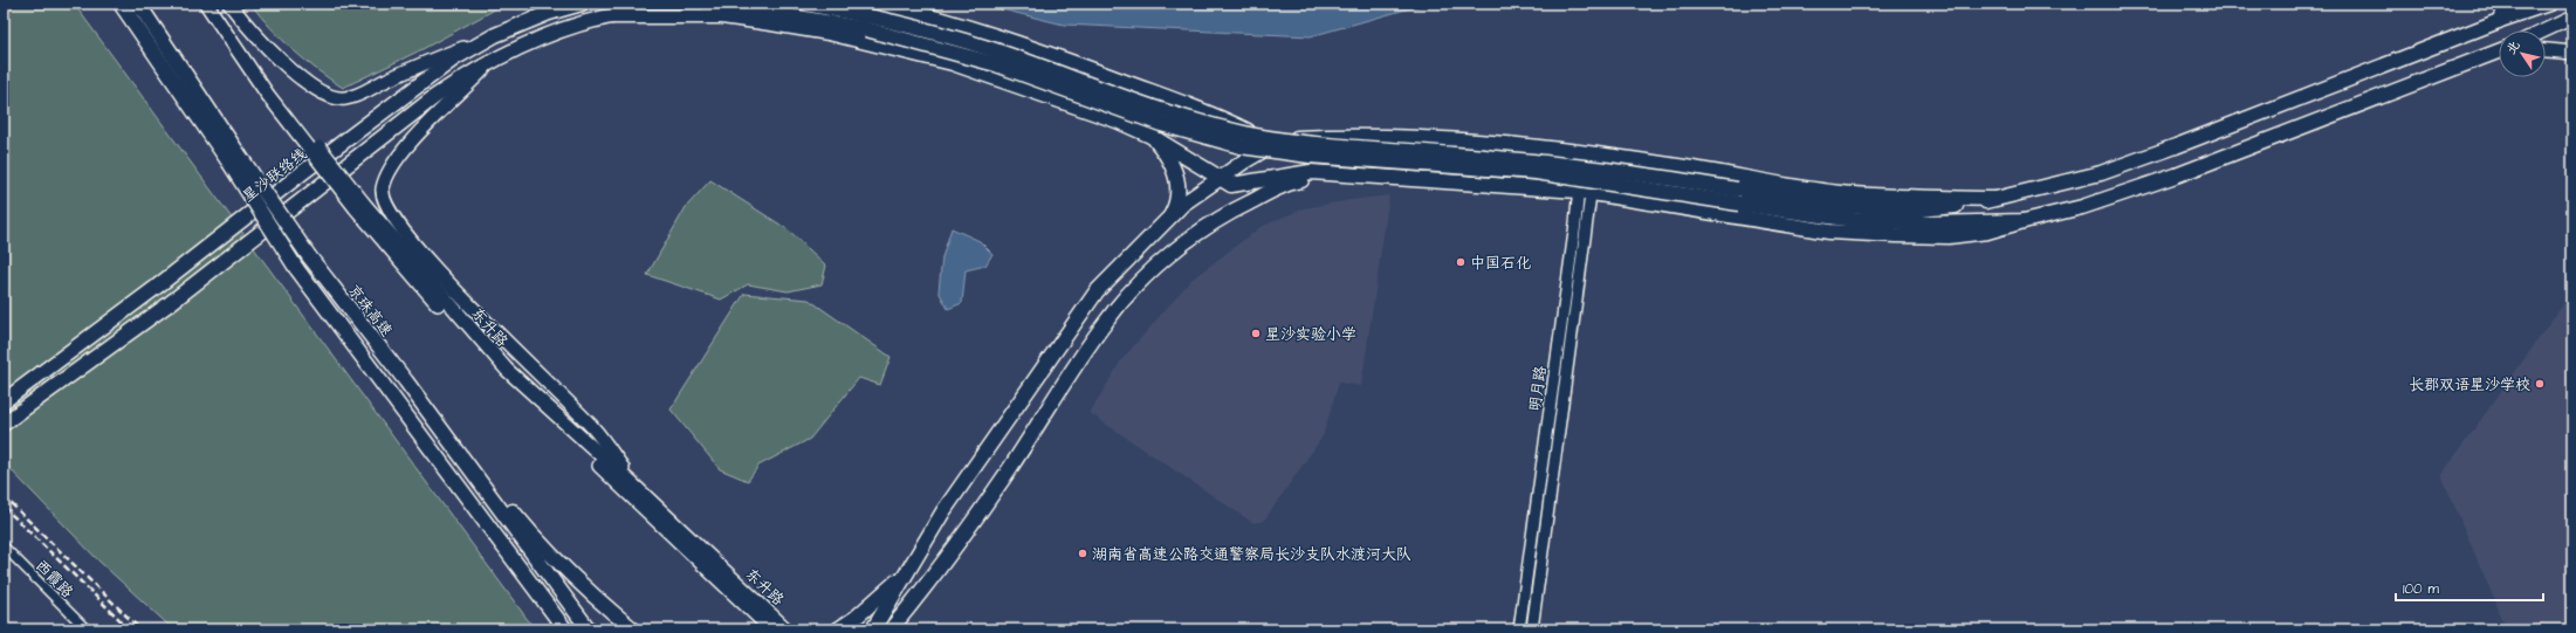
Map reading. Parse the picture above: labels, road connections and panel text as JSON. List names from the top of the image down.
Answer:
{
  "streets": {
    "highway": ["星沙联络线", "京珠高速"],
    "main road": ["东升路"],
    "street": ["明月路", "西霞路"]
  },
  "places": [
    "中国石化",
    "星沙实验小学",
    "长郡双语星沙学校",
    "湖南省高速公路交通警察局长沙支队水渡河大队"
  ],
  "scale_bar": "100 m",
  "north": "top left"
}
